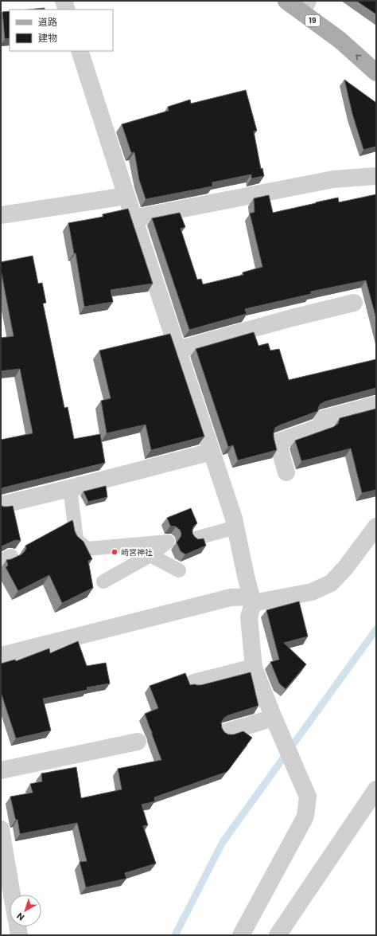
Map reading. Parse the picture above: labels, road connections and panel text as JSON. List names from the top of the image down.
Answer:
{
  "streets": {
    "main road": ["19"]
  },
  "places": ["崎宮神社"],
  "legend": ["道路", "建物"],
  "north": "bottom left"
}
